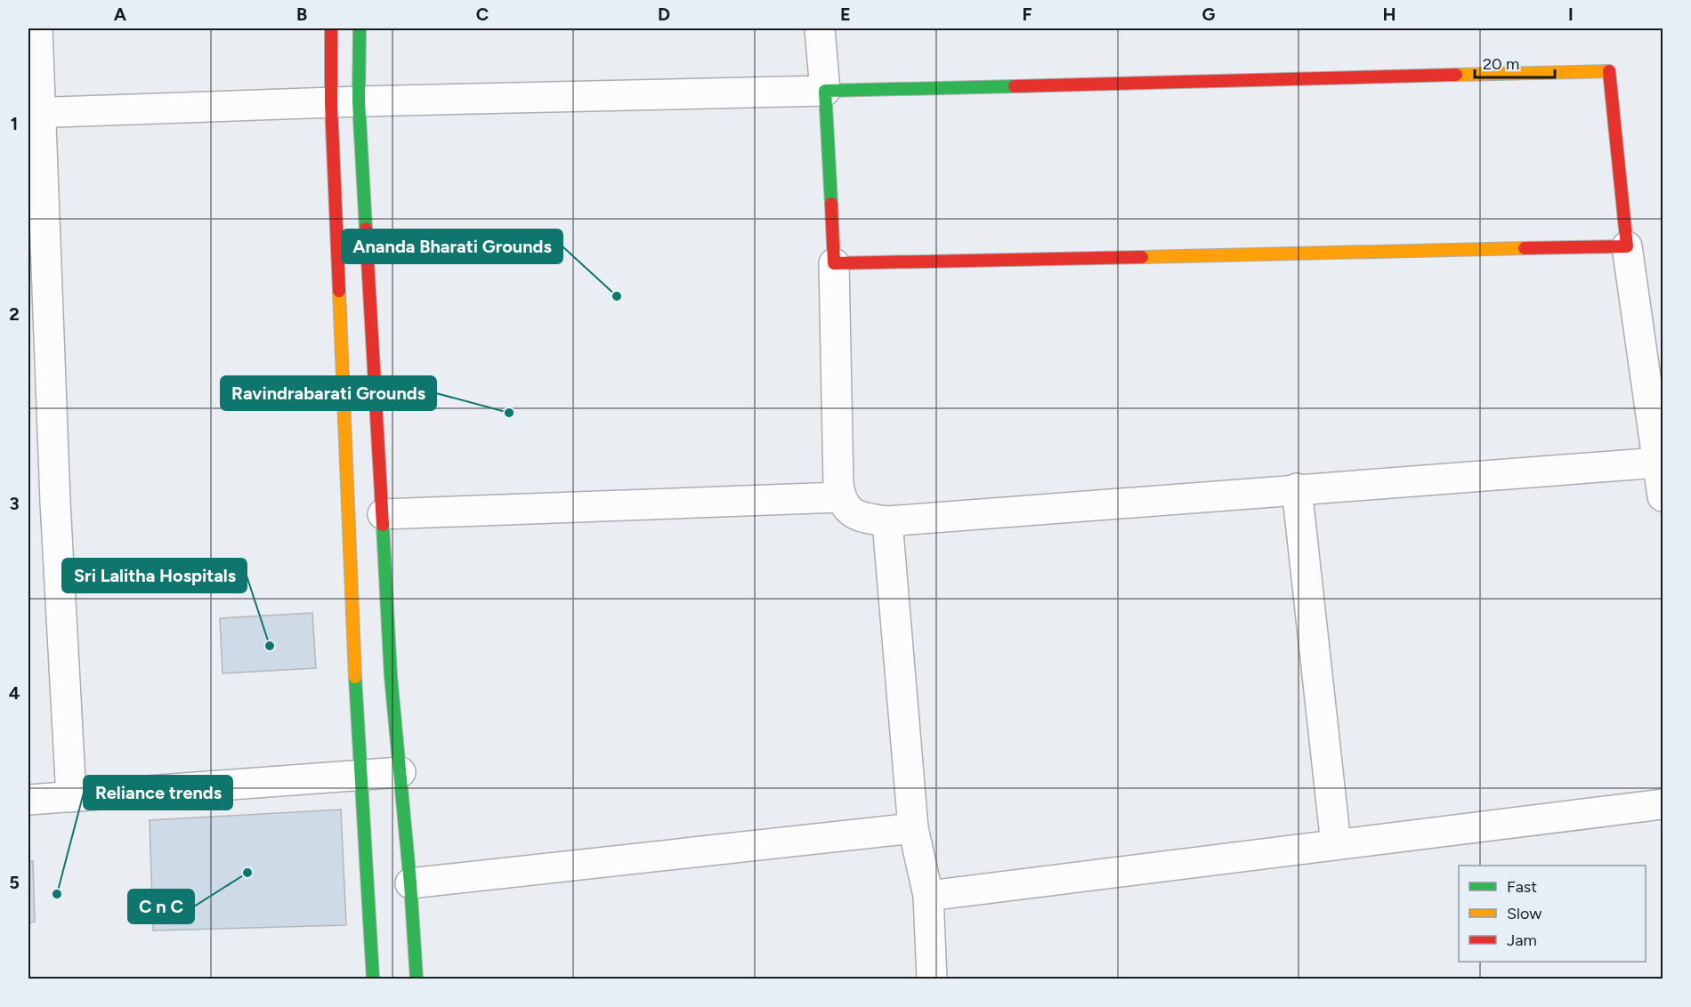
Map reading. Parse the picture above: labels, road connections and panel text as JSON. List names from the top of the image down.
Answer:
{
  "places": [
    "Ananda Bharati Grounds",
    "Ravindrabarati Grounds",
    "Sri Lalitha Hospitals",
    "C n C",
    "Reliance trends"
  ],
  "legend": ["Fast", "Slow", "Jam"],
  "scale_bar": "20 m",
  "grid": {
    "columns": [
      "A",
      "B",
      "C",
      "D",
      "E",
      "F",
      "G",
      "H",
      "I"
    ],
    "rows": [
      "1",
      "2",
      "3",
      "4",
      "5"
    ]
  }
}
